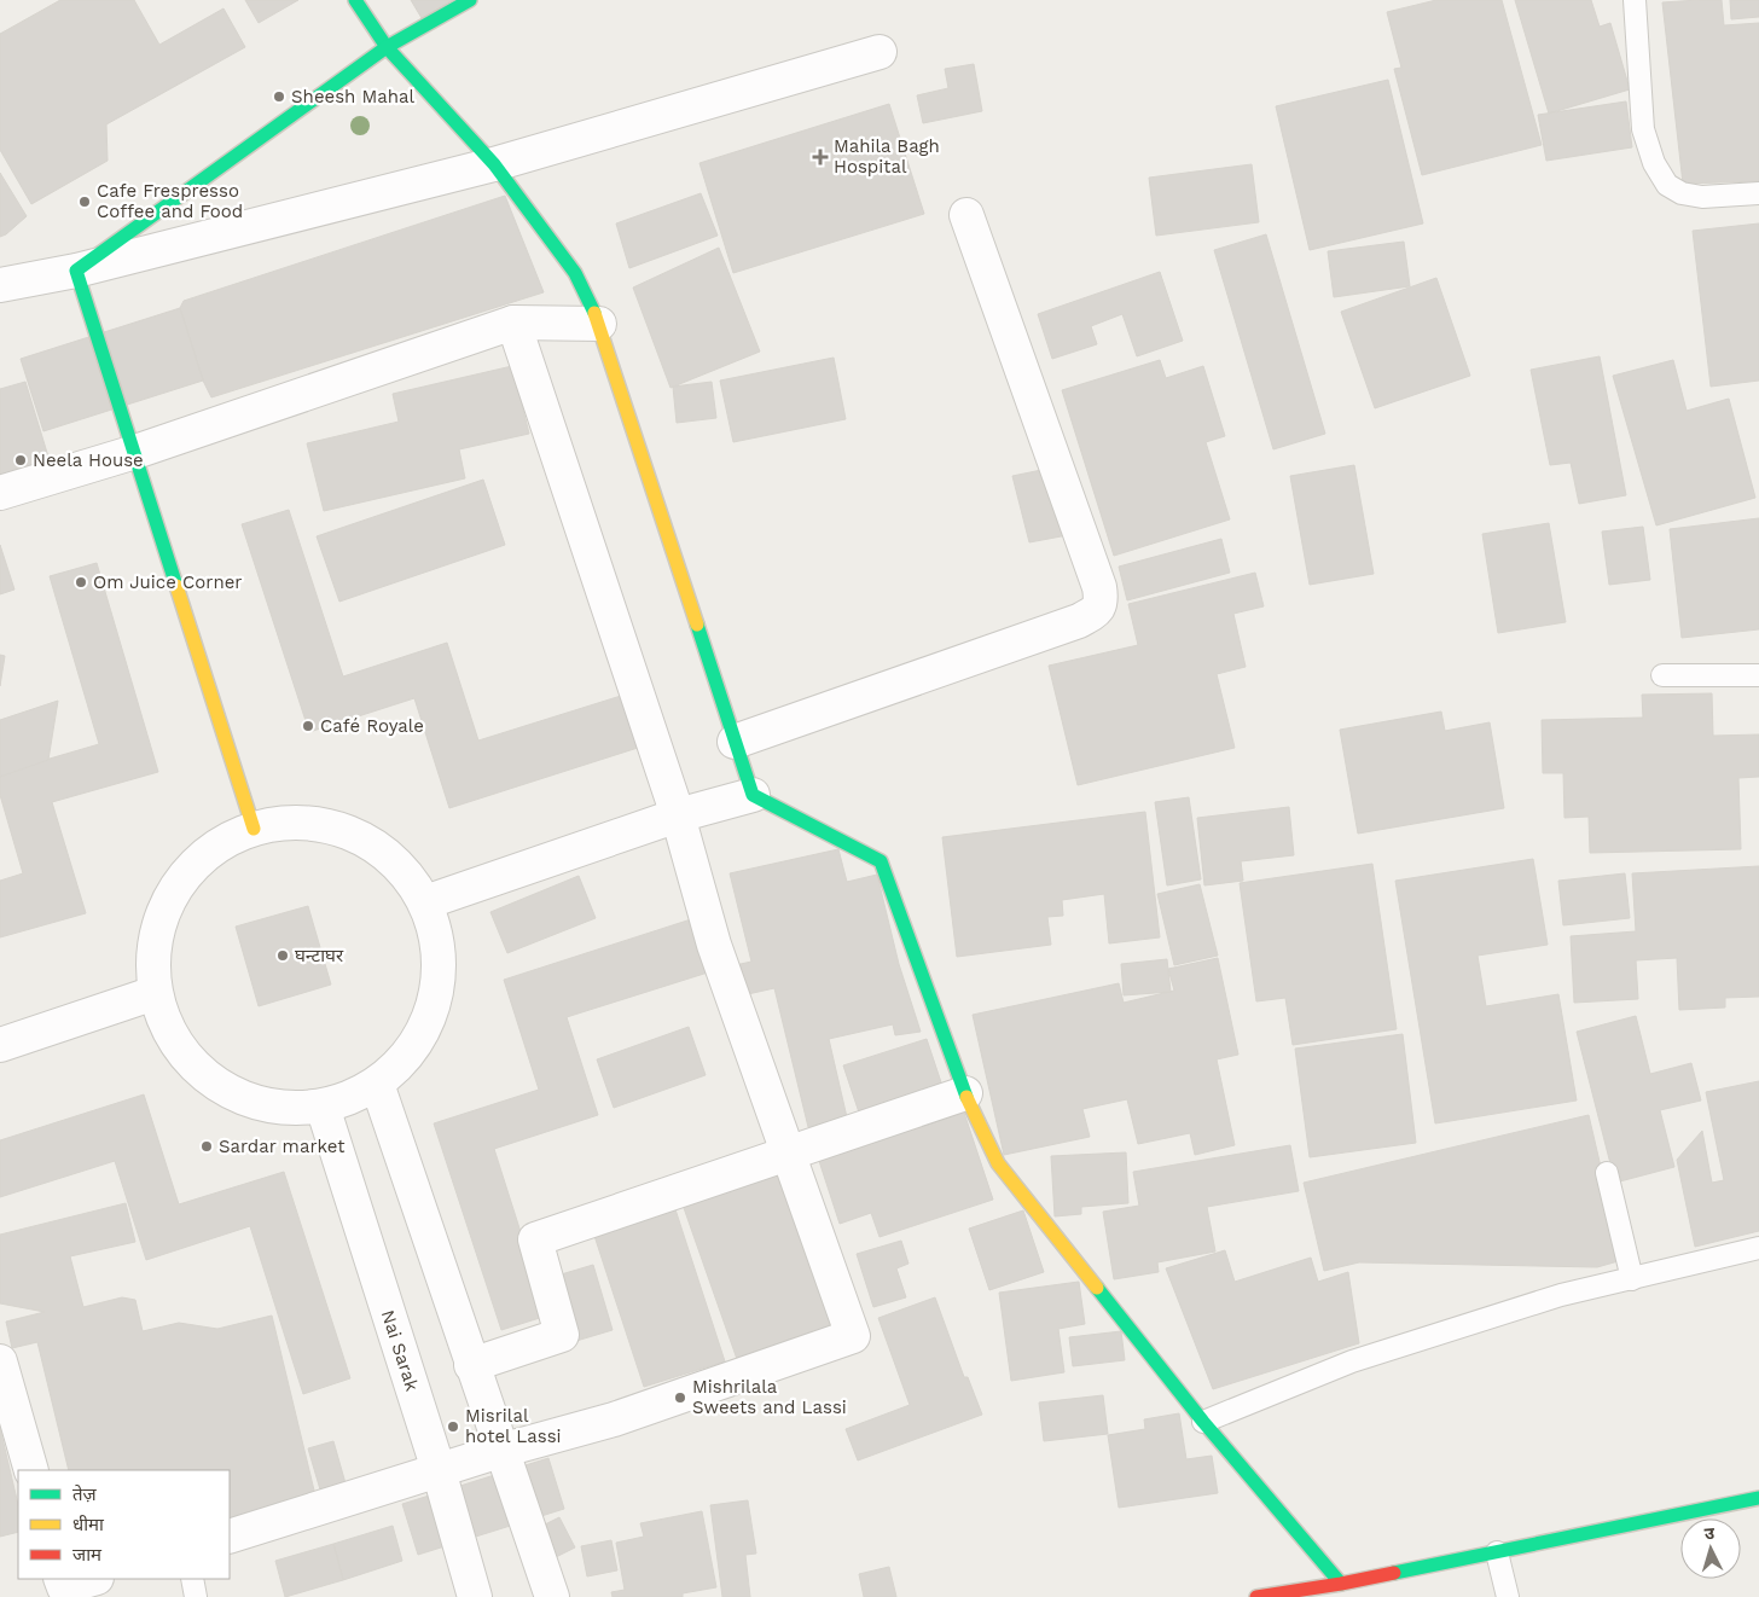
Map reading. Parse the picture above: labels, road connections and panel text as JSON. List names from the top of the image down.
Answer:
{
  "streets": {
    "street": ["Nai Sarak"]
  },
  "places": {
    "other": [
      "Sheesh Mahal",
      "Cafe Frespresso Coffee and Food",
      "Neela House",
      "Om Juice Corner",
      "Café Royale",
      "घन्टाघर",
      "Sardar market",
      "Mishrilala Sweets and Lassi",
      "Misrilal hotel Lassi"
    ],
    "health": ["Mahila Bagh Hospital"]
  },
  "legend": ["तेज़", "धीमा", "जाम"],
  "north": "top"
}
